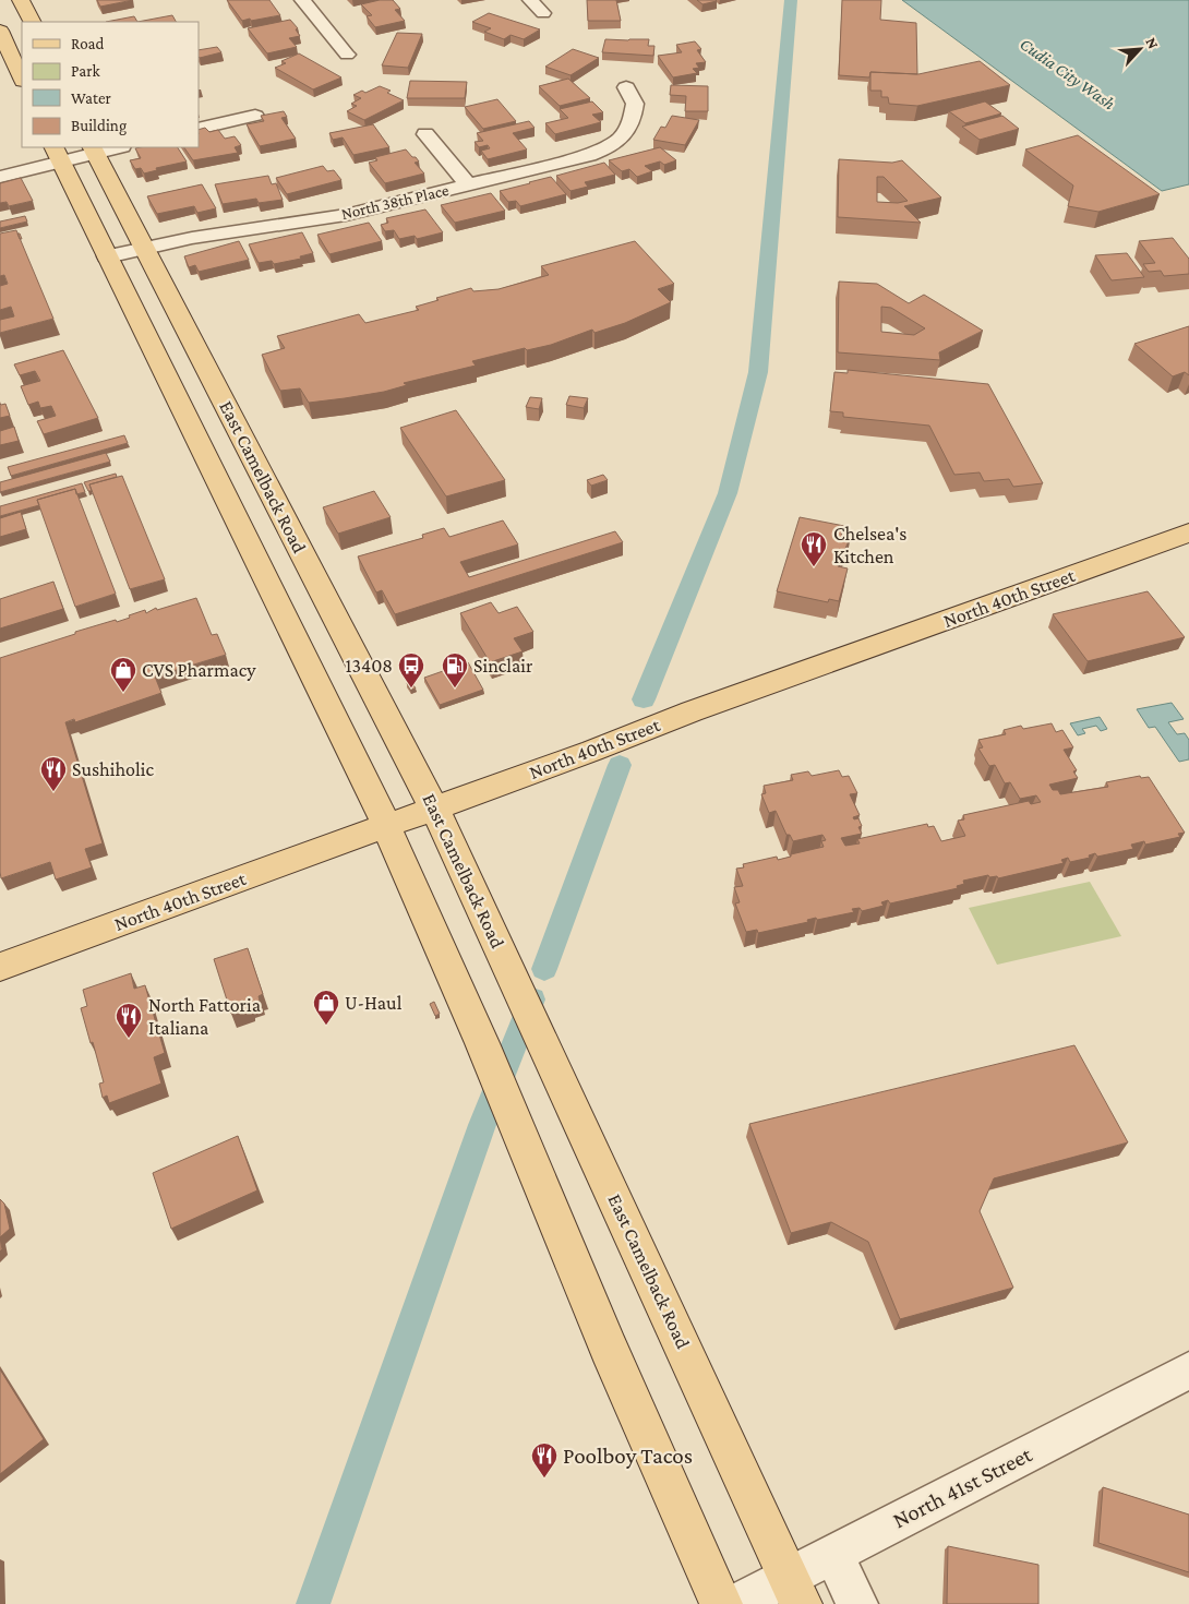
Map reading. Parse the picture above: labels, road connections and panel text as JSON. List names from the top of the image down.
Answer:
{
  "streets": {
    "main road": ["East Camelback Road", "North 40th Street"],
    "street": ["North 38th Place", "North 41st Street"]
  },
  "crossings": [
    ["North 38th Place", "East Camelback Road"],
    ["East Camelback Road", "North 40th Street"],
    ["East Camelback Road", "North 41st Street"]
  ],
  "water": ["Cudia City Wash"],
  "places": {
    "restaurant": [
      "Chelsea's Kitchen",
      "Sushiholic",
      "North Fattoria Italiana",
      "Poolboy Tacos"
    ],
    "bus stop": ["13408"],
    "fuel station": ["Sinclair"],
    "shop": ["CVS Pharmacy", "U-Haul"]
  },
  "legend": [
    "Road",
    "Park",
    "Water",
    "Building"
  ],
  "north": "top right"
}
